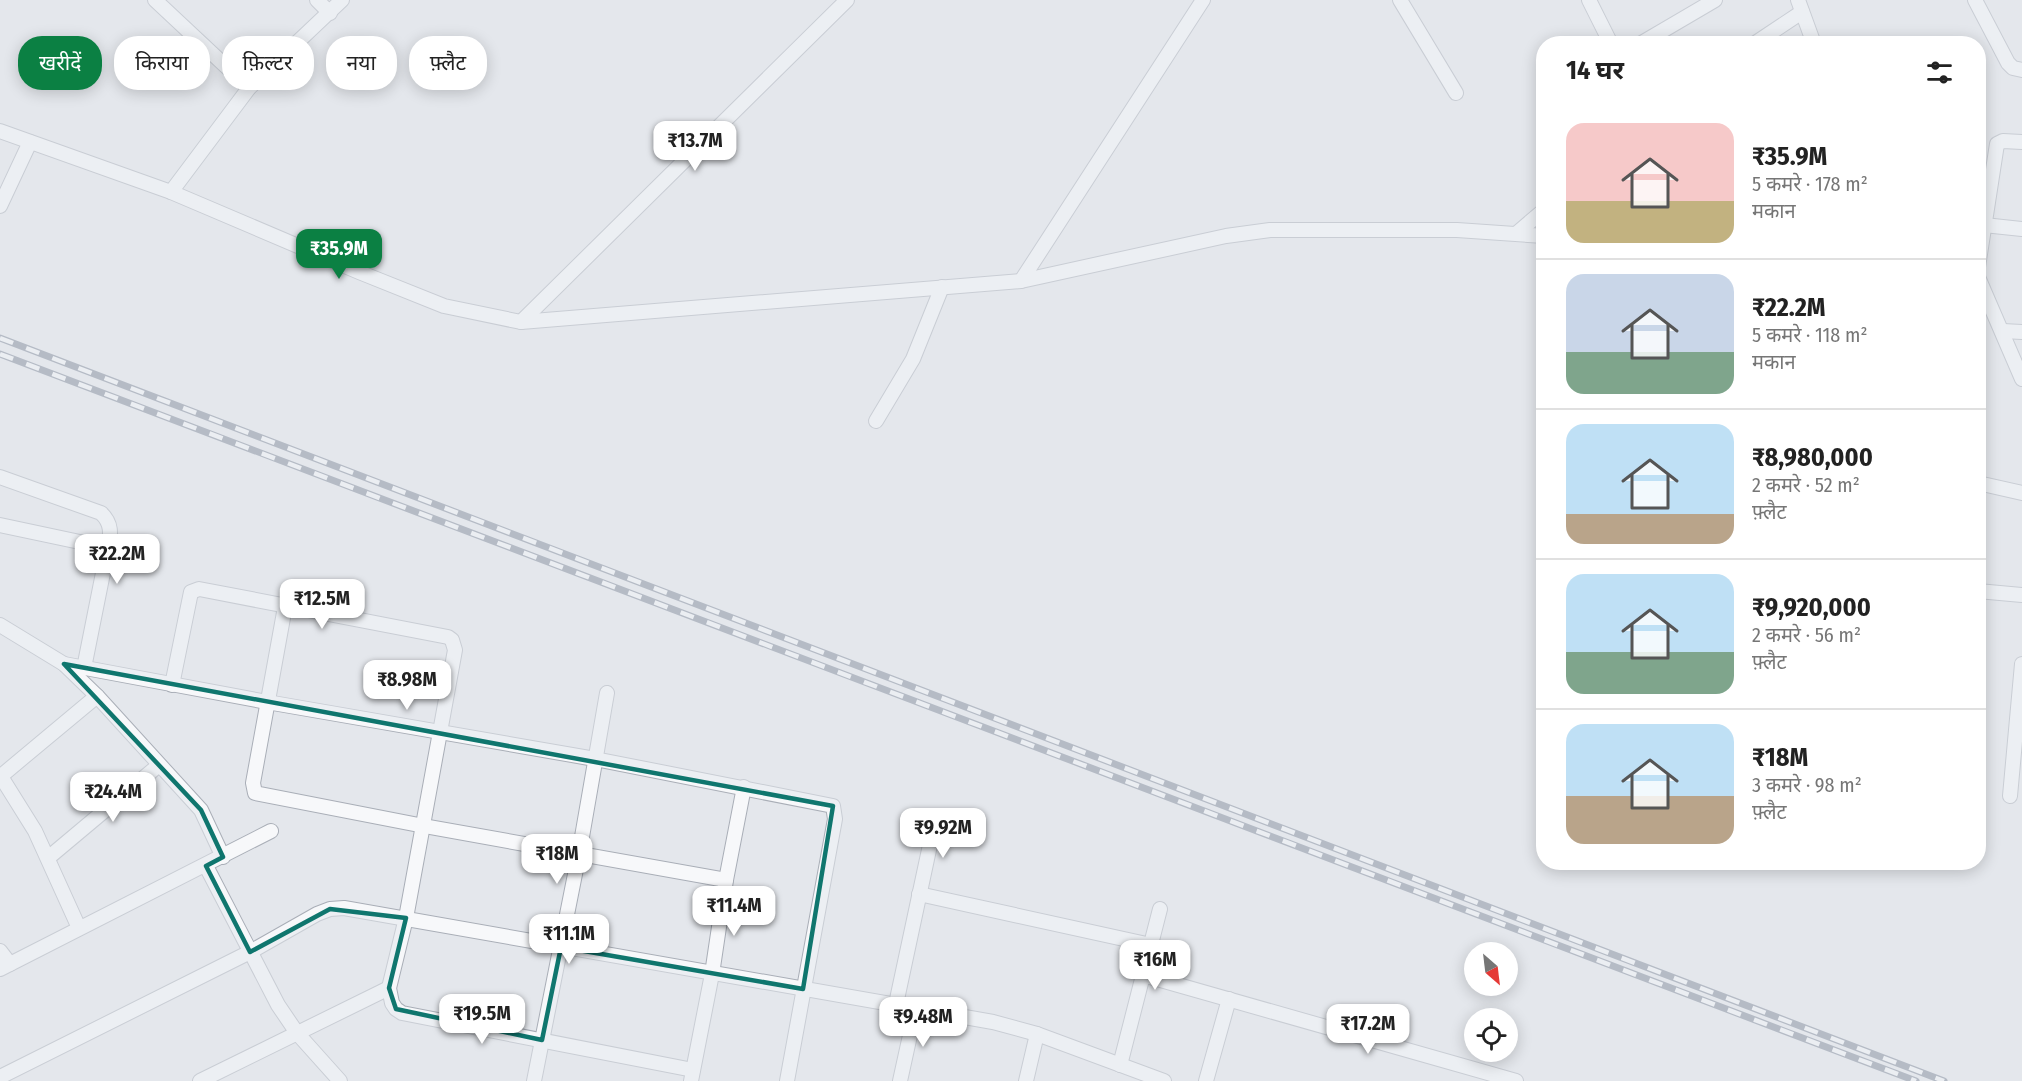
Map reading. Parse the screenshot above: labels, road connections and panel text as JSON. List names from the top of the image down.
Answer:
{
  "north": "bottom right",
  "page": {
    "chip": [
      "खरीदें",
      "किराया",
      "फ़िल्टर",
      "नया",
      "फ़्लैट"
    ],
    "heading": "14 घर",
    "list": [
      {
        "name": "₹35.9M",
        "note": "5 कमरे · 178 m² · मकान"
      },
      {
        "name": "₹22.2M",
        "note": "5 कमरे · 118 m² · मकान"
      },
      {
        "name": "₹8,980,000",
        "note": "2 कमरे · 52 m² · फ़्लैट"
      },
      {
        "name": "₹9,920,000",
        "note": "2 कमरे · 56 m² · फ़्लैट"
      },
      {
        "name": "₹18M",
        "note": "3 कमरे · 98 m² · फ़्लैट"
      }
    ],
    "price": [
      "₹13.7M",
      "₹35.9M",
      "₹22.2M",
      "₹12.5M",
      "₹8.98M",
      "₹24.4M",
      "₹9.92M",
      "₹18M",
      "₹11.4M",
      "₹11.1M",
      "₹16M",
      "₹19.5M",
      "₹9.48M",
      "₹17.2M"
    ]
  }
}
